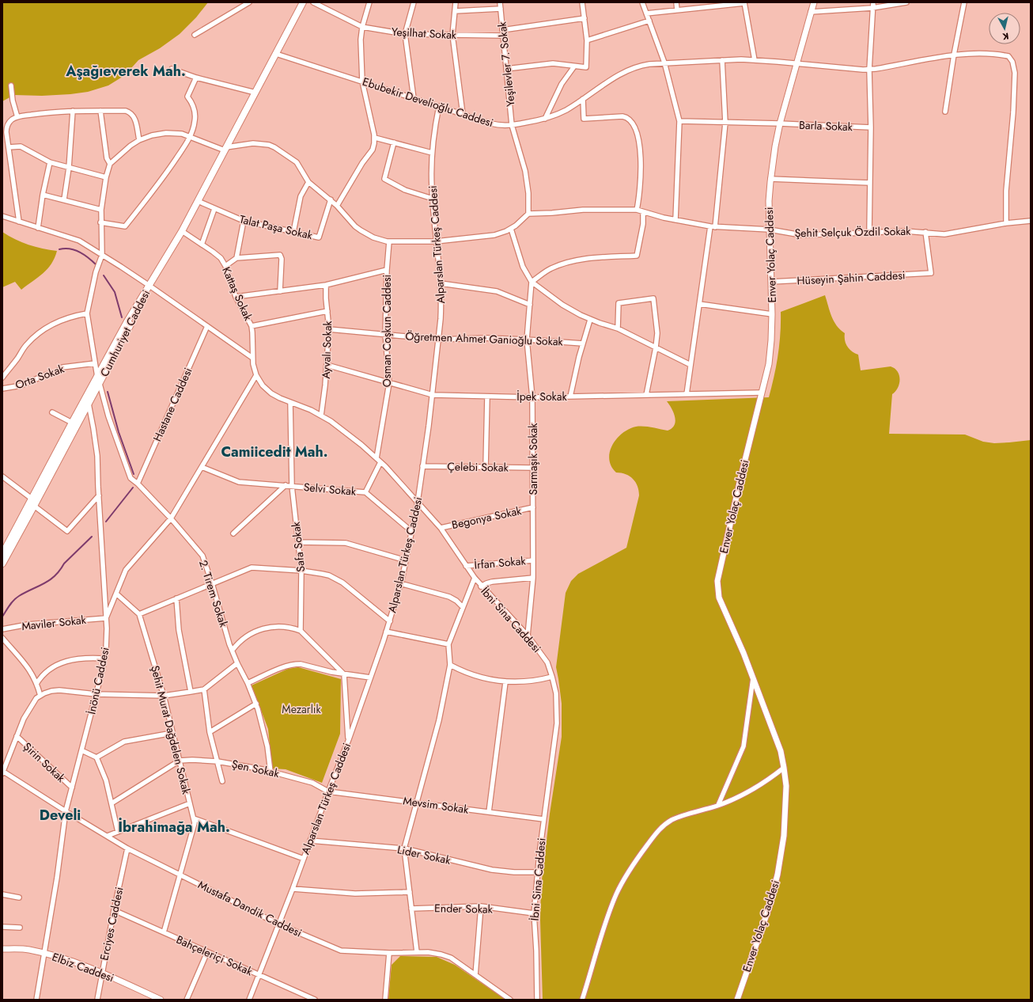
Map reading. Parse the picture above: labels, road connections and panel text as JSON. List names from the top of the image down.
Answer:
{
  "streets": {
    "main road": ["Cumhuriyet Caddesi"],
    "street": [
      "Yeşilhat Sokak",
      "Yeşilevler 7. Sokak",
      "Ebubekir Develioğlu Caddesi",
      "Barla Sokak",
      "Talat Paşa Sokak",
      "Şehit Selçuk Özdil Sokak",
      "Alparslan Türkeş Caddesi",
      "Enver Yolaç Caddesi",
      "Hüseyin Şahin Caddesi",
      "Kattaş Sokak",
      "Osman Coşkun Caddesi",
      "Öğretmen Ahmet Ganioğlu Sokak",
      "Ayvalı Sokak",
      "Orta Sokak",
      "İpek Sokak",
      "Hastane Caddesi",
      "Sarmaşık Sokak",
      "Çelebi Sokak",
      "Selvi Sokak",
      "Begonya Sokak",
      "Safa Sokak",
      "İrfan Sokak",
      "2. Tirem Sokak",
      "İbni Sina Caddesi",
      "Maviler Sokak",
      "İnönü Caddesi",
      "Şehit Murat Dağdelen Sokak",
      "Şirin Sokak",
      "Şen Sokak",
      "Mevsim Sokak",
      "Lider Sokak",
      "Mustafa Dandik Caddesi",
      "Ender Sokak",
      "Erciyes Caddesi",
      "Bahçeleriçi Sokak",
      "Elbiz Caddesi"
    ]
  },
  "crossings": [
    ["Yeşilhat Sokak", "Yeşilevler 7. Sokak"],
    ["Yeşilevler 7. Sokak", "Ebubekir Develioğlu Caddesi"],
    ["Yeşilevler 7. Sokak", "Şehit Selçuk Özdil Sokak"],
    ["Ebubekir Develioğlu Caddesi", "Şehit Selçuk Özdil Sokak"],
    ["Ebubekir Develioğlu Caddesi", "Alparslan Türkeş Caddesi"],
    ["Ebubekir Develioğlu Caddesi", "Enver Yolaç Caddesi"],
    ["Barla Sokak", "Enver Yolaç Caddesi"],
    ["Şehit Selçuk Özdil Sokak", "Enver Yolaç Caddesi"],
    ["Şehit Selçuk Özdil Sokak", "Hüseyin Şahin Caddesi"],
    ["Alparslan Türkeş Caddesi", "Öğretmen Ahmet Ganioğlu Sokak"],
    ["Alparslan Türkeş Caddesi", "İpek Sokak"],
    ["Alparslan Türkeş Caddesi", "Çelebi Sokak"],
    ["Alparslan Türkeş Caddesi", "Selvi Sokak"],
    ["Alparslan Türkeş Caddesi", "İbni Sina Caddesi"],
    ["Alparslan Türkeş Caddesi", "Şen Sokak"],
    ["Alparslan Türkeş Caddesi", "Mevsim Sokak"],
    ["Alparslan Türkeş Caddesi", "Lider Sokak"],
    ["Alparslan Türkeş Caddesi", "Mustafa Dandik Caddesi"],
    ["Alparslan Türkeş Caddesi", "Bahçeleriçi Sokak"],
    ["Enver Yolaç Caddesi", "Hüseyin Şahin Caddesi"],
    ["Enver Yolaç Caddesi", "İpek Sokak"],
    ["Kattaş Sokak", "İbni Sina Caddesi"],
    ["Osman Coşkun Caddesi", "Öğretmen Ahmet Ganioğlu Sokak"],
    ["Osman Coşkun Caddesi", "İpek Sokak"],
    ["Osman Coşkun Caddesi", "İbni Sina Caddesi"],
    ["Cumhuriyet Caddesi", "2. Tirem Sokak"],
    ["Cumhuriyet Caddesi", "İnönü Caddesi"],
    ["Öğretmen Ahmet Ganioğlu Sokak", "Ayvalı Sokak"],
    ["Öğretmen Ahmet Ganioğlu Sokak", "Sarmaşık Sokak"],
    ["Ayvalı Sokak", "İpek Sokak"],
    ["Ayvalı Sokak", "İbni Sina Caddesi"],
    ["İpek Sokak", "Sarmaşık Sokak"],
    ["Hastane Caddesi", "2. Tirem Sokak"],
    ["Sarmaşık Sokak", "Çelebi Sokak"],
    ["Sarmaşık Sokak", "Begonya Sokak"],
    ["Sarmaşık Sokak", "İrfan Sokak"],
    ["Sarmaşık Sokak", "İbni Sina Caddesi"],
    ["Selvi Sokak", "Safa Sokak"],
    ["Begonya Sokak", "İbni Sina Caddesi"],
    ["Safa Sokak", "İbni Sina Caddesi"],
    ["İrfan Sokak", "İbni Sina Caddesi"],
    ["2. Tirem Sokak", "Şen Sokak"],
    ["İbni Sina Caddesi", "Mevsim Sokak"],
    ["İbni Sina Caddesi", "Lider Sokak"],
    ["İbni Sina Caddesi", "Ender Sokak"],
    ["Maviler Sokak", "İnönü Caddesi"],
    ["İnönü Caddesi", "Şirin Sokak"],
    ["İnönü Caddesi", "Mustafa Dandik Caddesi"],
    ["İnönü Caddesi", "Elbiz Caddesi"],
    ["Şehit Murat Dağdelen Sokak", "Şen Sokak"],
    ["Şehit Murat Dağdelen Sokak", "Mustafa Dandik Caddesi"],
    ["Şehit Murat Dağdelen Sokak", "Bahçeleriçi Sokak"],
    ["Şen Sokak", "Mevsim Sokak"],
    ["Mustafa Dandik Caddesi", "Erciyes Caddesi"],
    ["Erciyes Caddesi", "Bahçeleriçi Sokak"],
    ["Erciyes Caddesi", "Elbiz Caddesi"]
  ],
  "districts": [
    "Aşağıeverek Mah.",
    "Camiicedit Mah.",
    "Develi",
    "İbrahimağa Mah."
  ],
  "parks": ["Mezarlık"],
  "north": "bottom"
}
